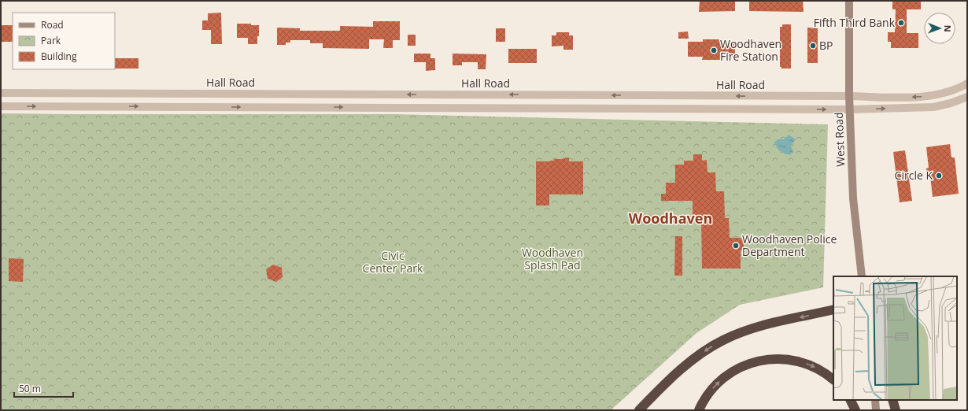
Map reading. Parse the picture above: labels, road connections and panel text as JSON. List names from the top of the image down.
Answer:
{
  "streets": {
    "main road": ["West Road"],
    "street": ["Hall Road"]
  },
  "crossings": [
    ["Hall Road", "West Road"]
  ],
  "districts": ["Woodhaven"],
  "parks": ["Woodhaven Splash Pad", "Civic Center Park"],
  "places": [
    "Fifth Third Bank",
    "BP",
    "Woodhaven Fire Station",
    "Circle K",
    "Woodhaven Police Department"
  ],
  "legend": ["Road", "Park", "Building"],
  "scale_bar": "50 m",
  "north": "right"
}
